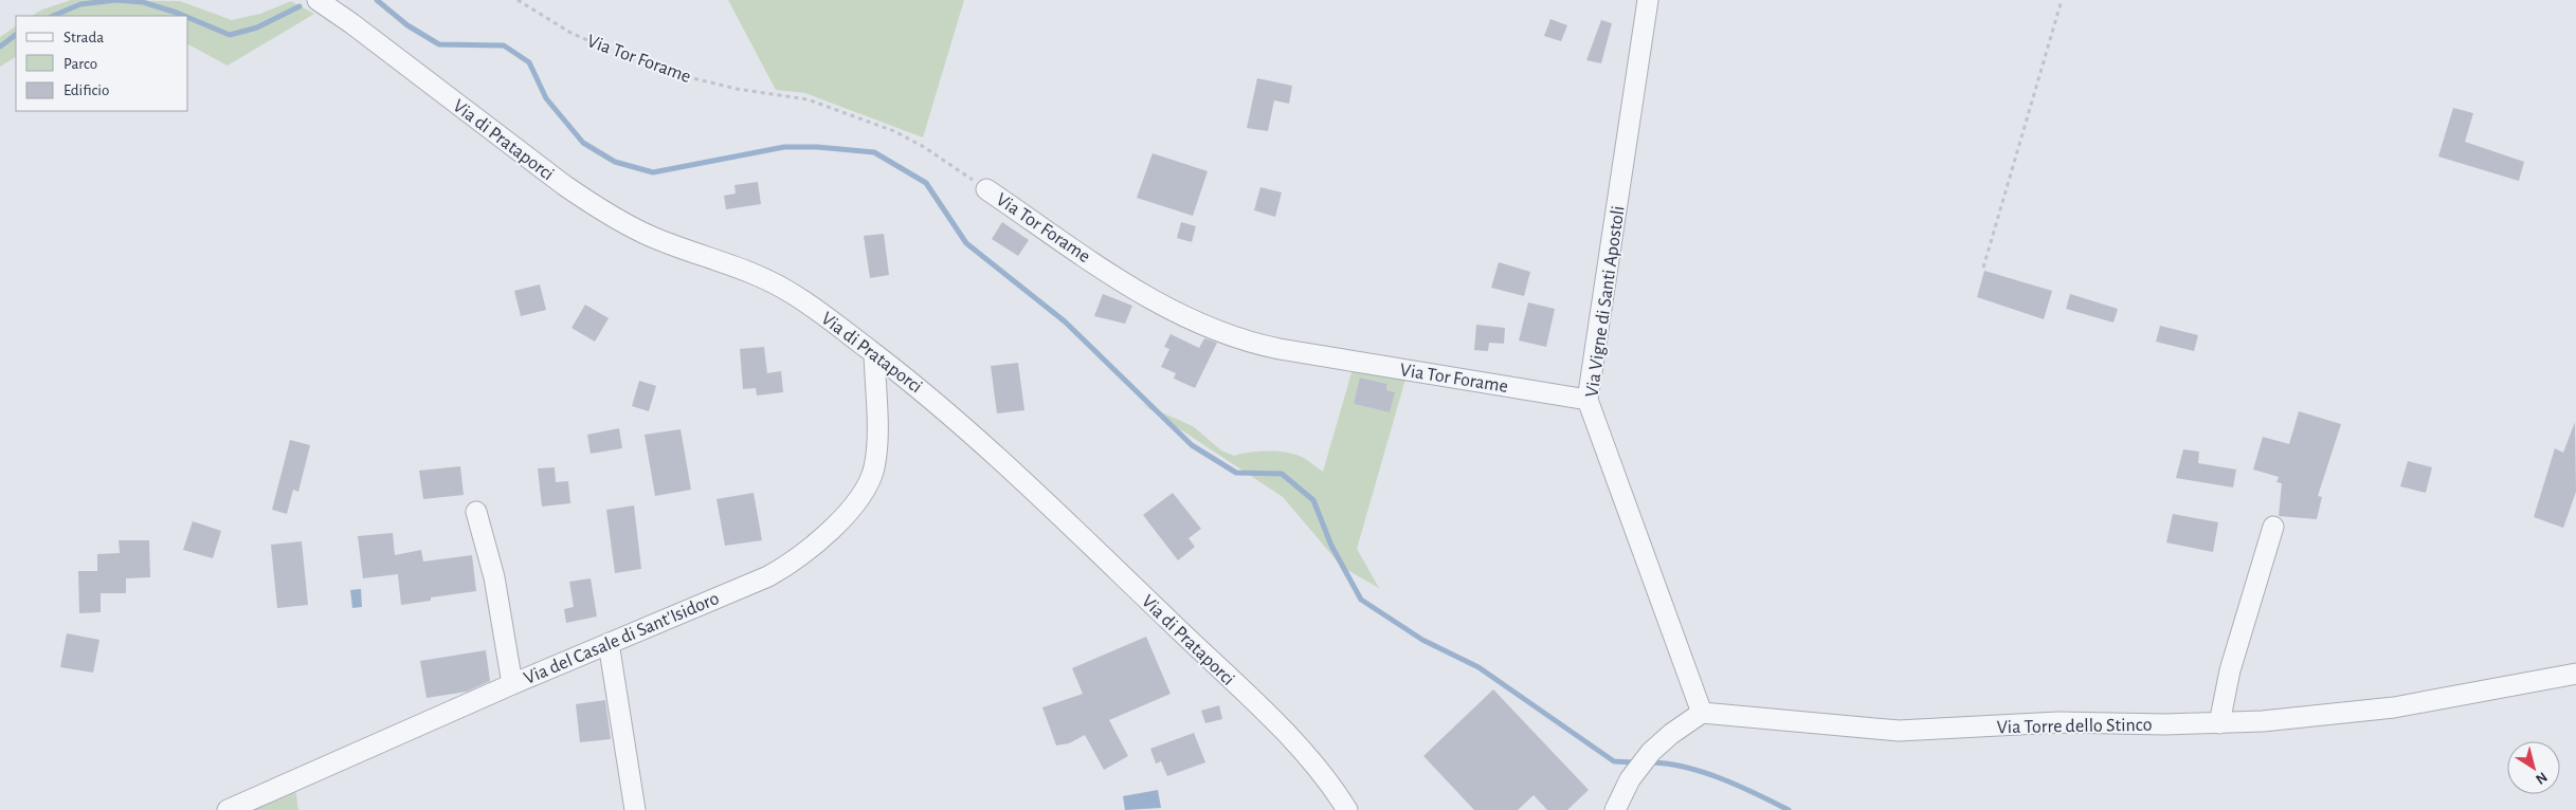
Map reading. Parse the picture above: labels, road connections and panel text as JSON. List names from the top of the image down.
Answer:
{
  "streets": {
    "street": [
      "Via Tor Forame",
      "Via di Prataporci",
      "Via Vigne di Santi Apostoli",
      "Via del Casale di Sant'Isidoro",
      "Via Torre dello Stinco"
    ]
  },
  "crossings": [
    ["Via Tor Forame", "Via Vigne di Santi Apostoli"],
    ["Via di Prataporci", "Via del Casale di Sant'Isidoro"],
    ["Via Vigne di Santi Apostoli", "Via Torre dello Stinco"]
  ],
  "legend": ["Strada", "Parco", "Edificio"],
  "north": "bottom right"
}
